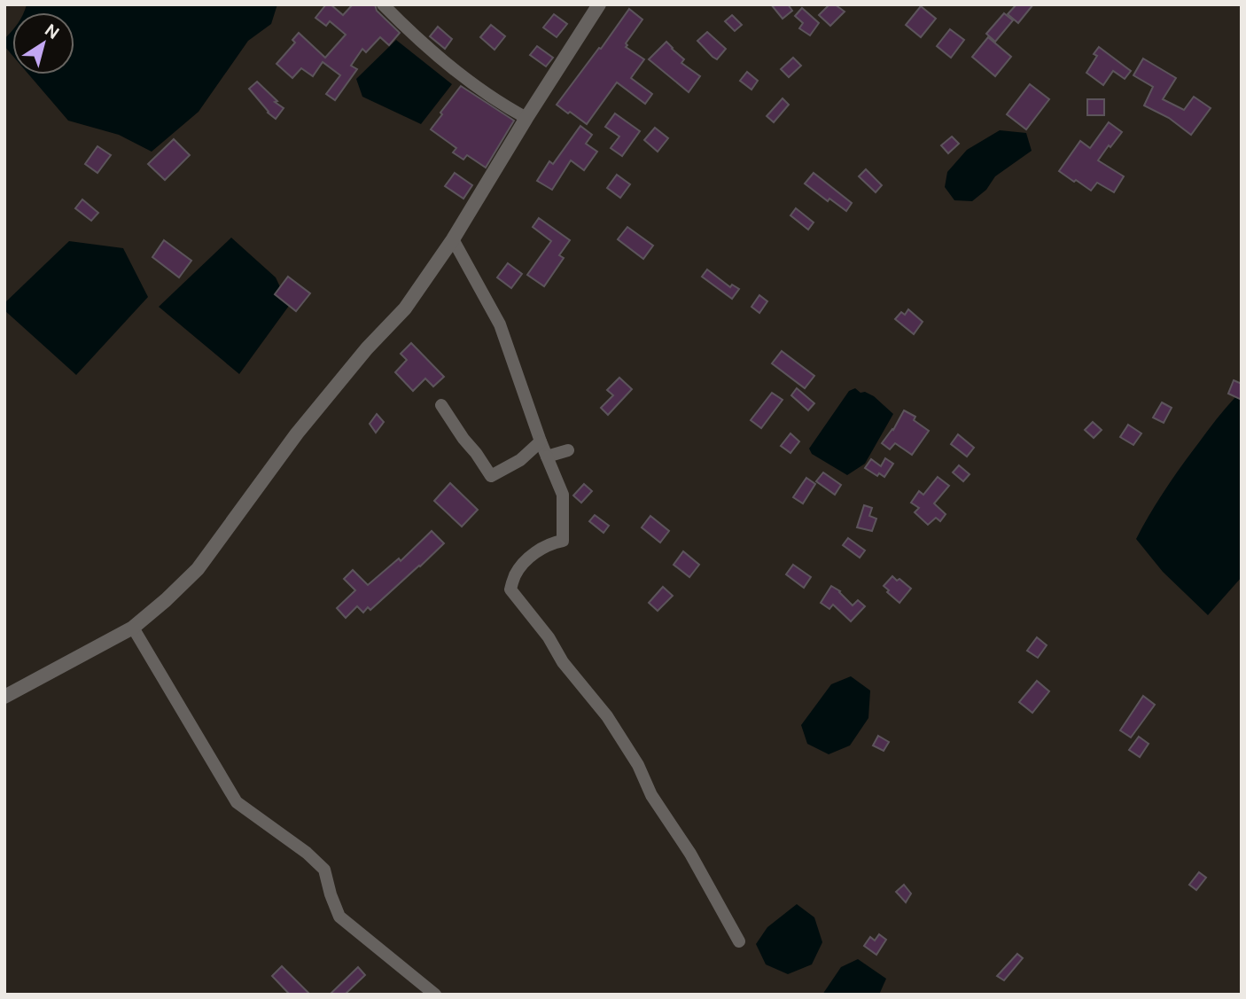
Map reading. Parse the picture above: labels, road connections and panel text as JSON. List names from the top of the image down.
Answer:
{
  "north": "top right"
}
